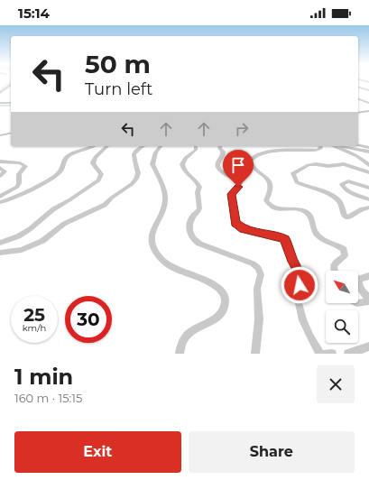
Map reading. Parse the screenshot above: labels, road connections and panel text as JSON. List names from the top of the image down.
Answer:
{
  "north": "top left",
  "page": {
    "status": "15:14",
    "turn": ["50 m", "Turn left"],
    "speed": "25 km/h",
    "limit": "30",
    "heading": ["1 min", "160 m · 15:15"],
    "buttons": ["Exit", "Share"]
  }
}
